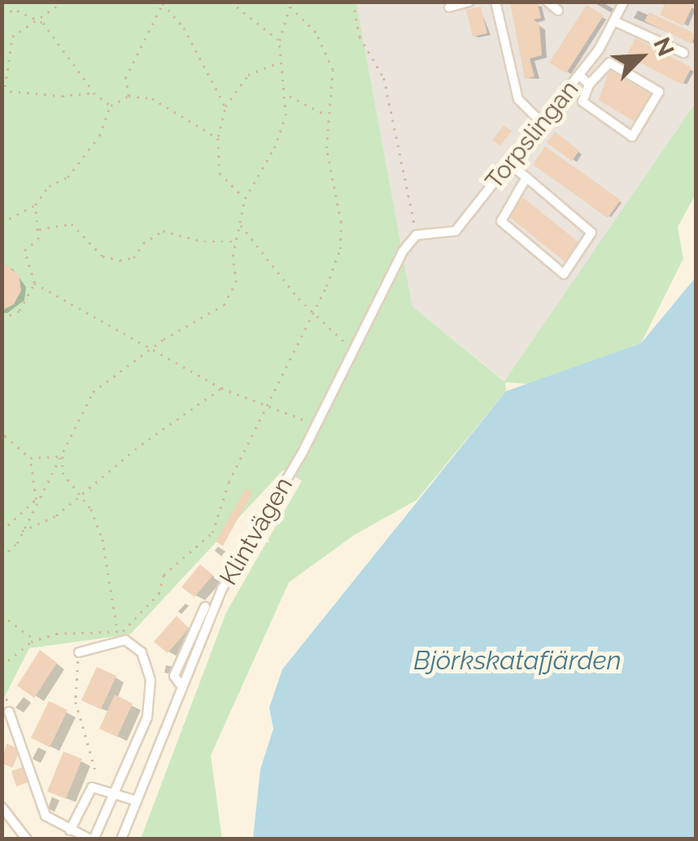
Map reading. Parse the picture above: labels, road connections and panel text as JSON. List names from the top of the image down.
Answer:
{
  "streets": {
    "street": ["Torpslingan", "Klintvägen"]
  },
  "crossings": [
    ["Torpslingan", "Klintvägen"]
  ],
  "water": ["Björkskatafjärden"],
  "north": "top right"
}
